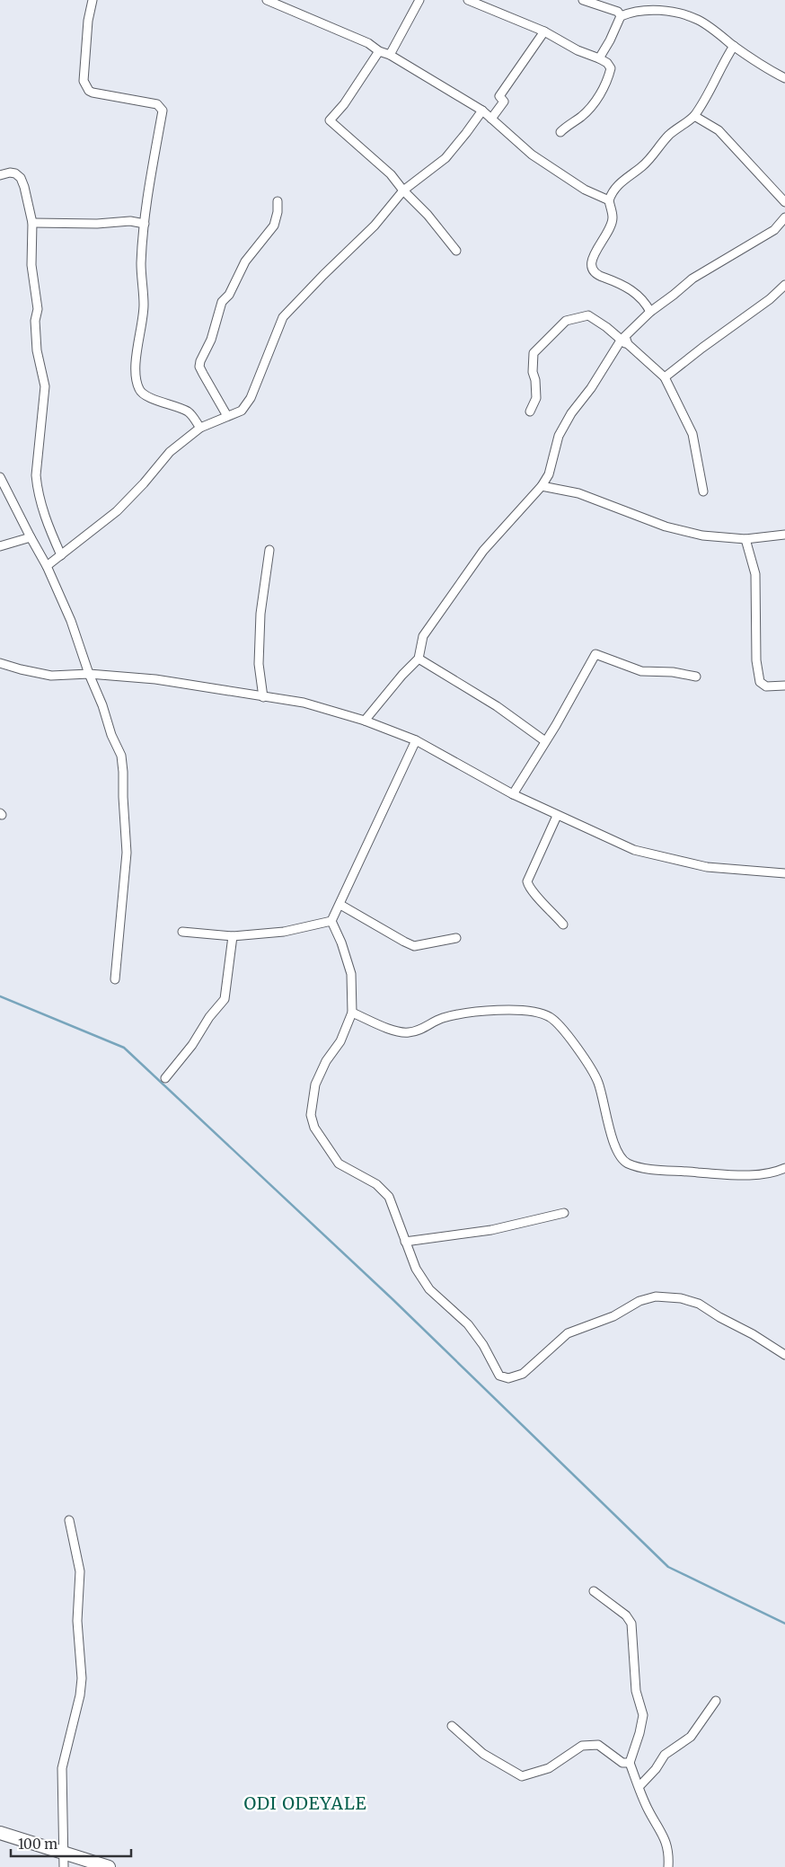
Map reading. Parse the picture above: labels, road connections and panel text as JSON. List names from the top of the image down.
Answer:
{
  "districts": ["ODI ODEYALE"],
  "scale_bar": "100 m"
}
